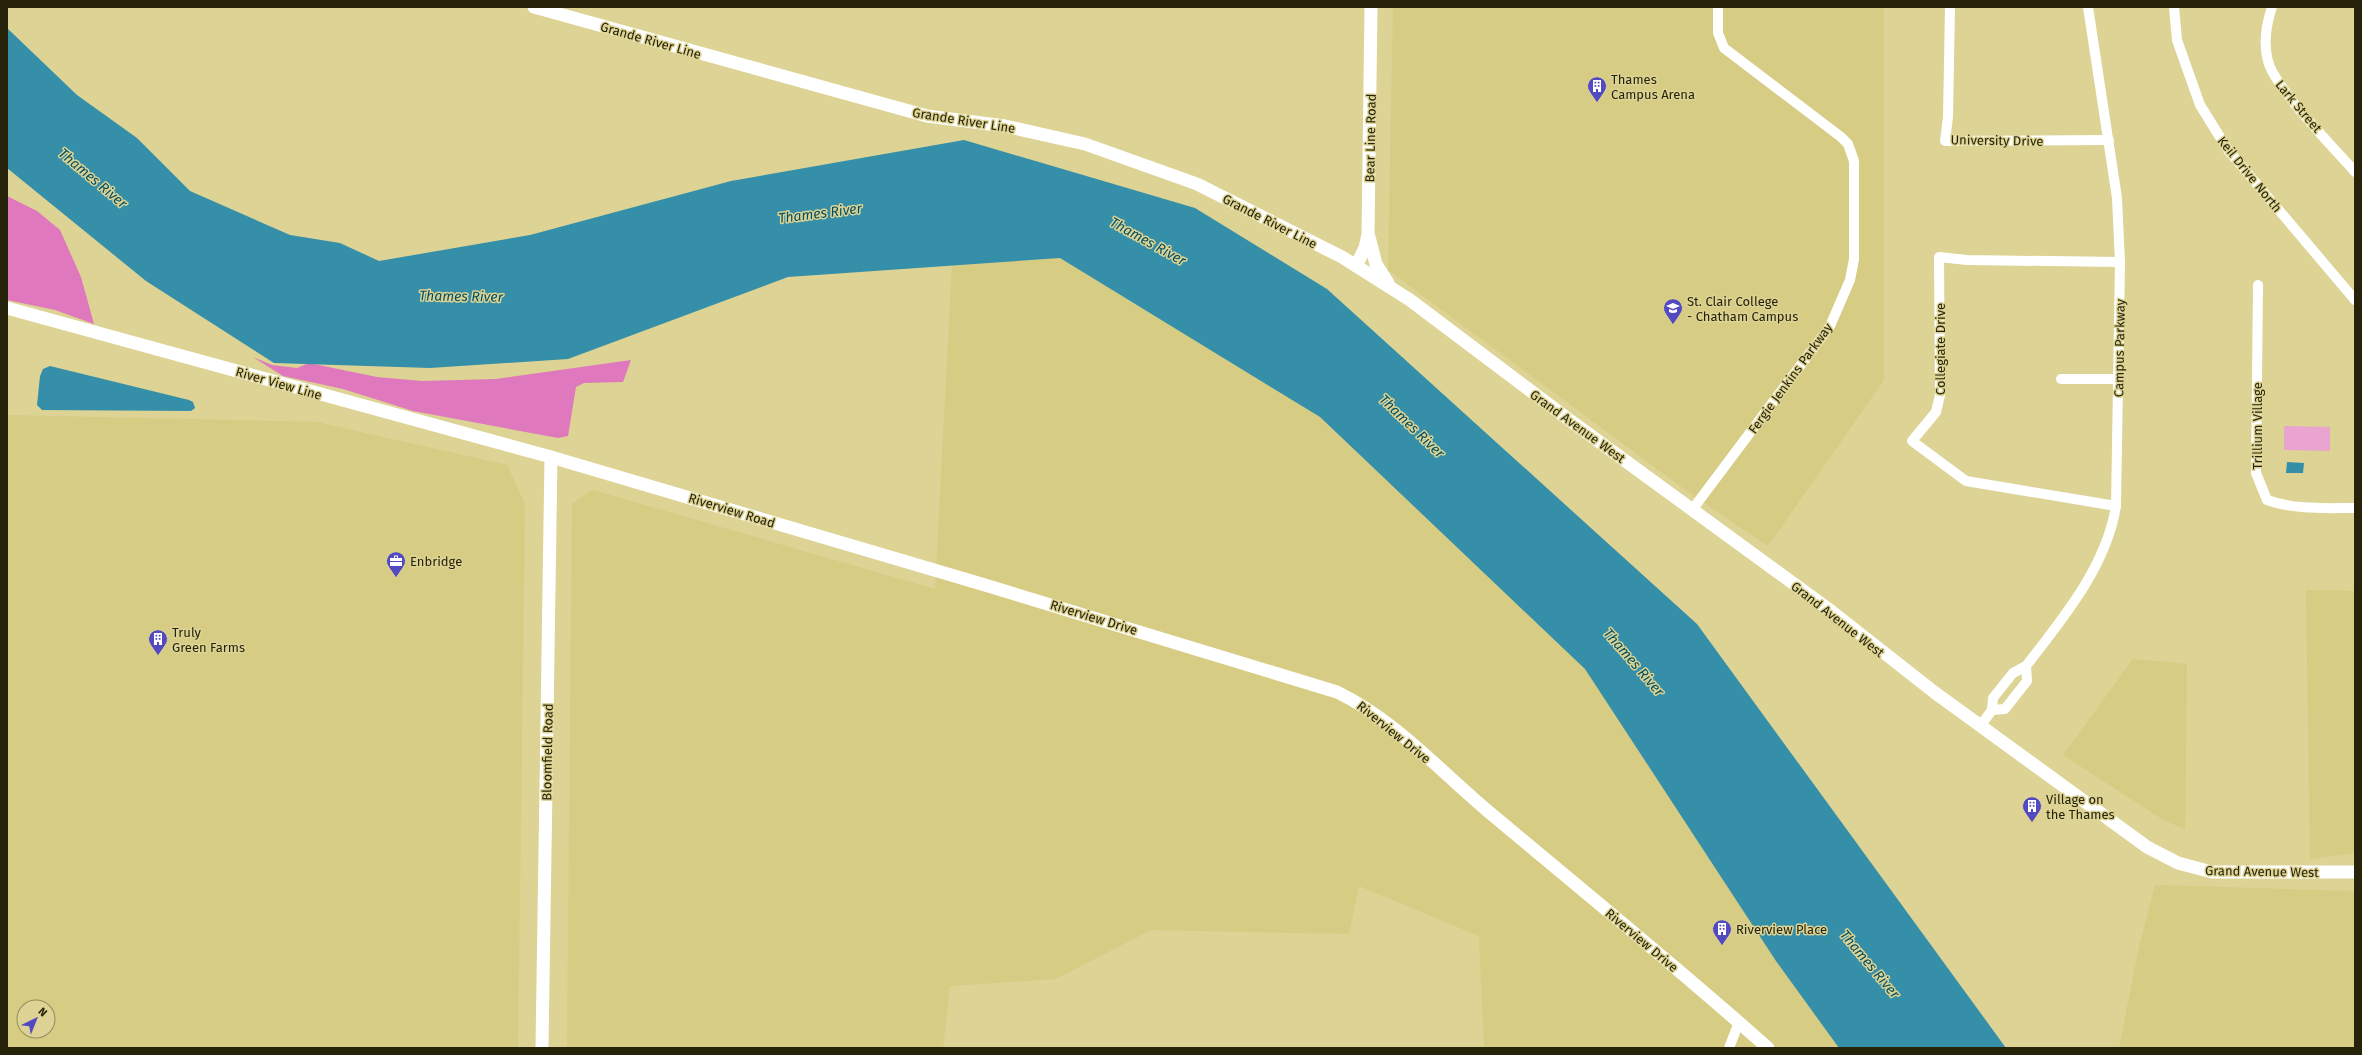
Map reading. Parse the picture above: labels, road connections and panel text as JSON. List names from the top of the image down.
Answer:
{
  "streets": {
    "main road": [
      "Grande River Line",
      "Bear Line Road",
      "River View Line",
      "Grand Avenue West",
      "Riverview Road",
      "Riverview Drive",
      "Bloomfield Road"
    ],
    "street": [
      "Lark Street",
      "University Drive",
      "Keil Drive North",
      "Campus Parkway",
      "Collegiate Drive",
      "Fergie Jenkins Parkway",
      "Trillium Village"
    ]
  },
  "crossings": [
    ["Grande River Line", "Bear Line Road"],
    ["Grande River Line", "Grand Avenue West"],
    ["Bear Line Road", "Grand Avenue West"],
    ["University Drive", "Campus Parkway"],
    ["Campus Parkway", "Collegiate Drive"],
    ["Campus Parkway", "Grand Avenue West"],
    ["Fergie Jenkins Parkway", "Grand Avenue West"],
    ["River View Line", "Riverview Road"],
    ["River View Line", "Bloomfield Road"],
    ["Riverview Road", "Riverview Drive"],
    ["Riverview Road", "Bloomfield Road"]
  ],
  "water": ["Thames River"],
  "places": {
    "building": [
      "Thames Campus Arena",
      "Truly Green Farms",
      "Village on the Thames",
      "Riverview Place"
    ],
    "school or university": ["St. Clair College - Chatham Campus"],
    "office": ["Enbridge"]
  },
  "north": "top right"
}
